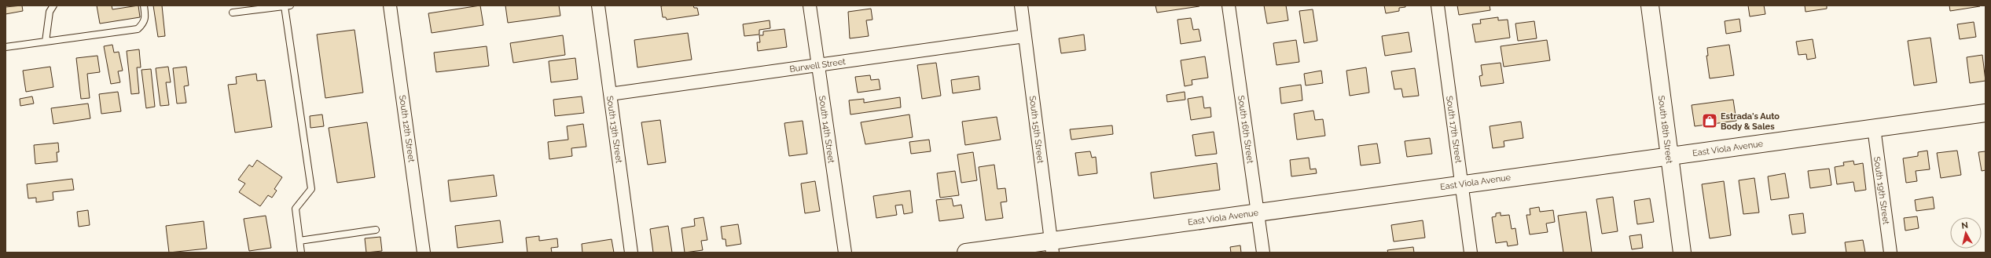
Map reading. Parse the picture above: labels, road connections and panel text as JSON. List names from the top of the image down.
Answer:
{
  "streets": {
    "street": [
      "Burwell Street",
      "South 12th Street",
      "South 13th Street",
      "South 14th Street",
      "South 15th Street",
      "South 16th Street",
      "South 17th Street",
      "South 18th Street",
      "East Viola Avenue",
      "South 19th Street"
    ]
  },
  "crossings": [
    ["Burwell Street", "South 13th Street"],
    ["Burwell Street", "South 14th Street"],
    ["Burwell Street", "South 15th Street"],
    ["South 15th Street", "East Viola Avenue"],
    ["South 16th Street", "East Viola Avenue"],
    ["South 17th Street", "East Viola Avenue"],
    ["South 18th Street", "East Viola Avenue"],
    ["East Viola Avenue", "South 19th Street"]
  ],
  "places": {
    "shop": ["Estrada's Auto Body & Sales"]
  },
  "north": "top"
}
